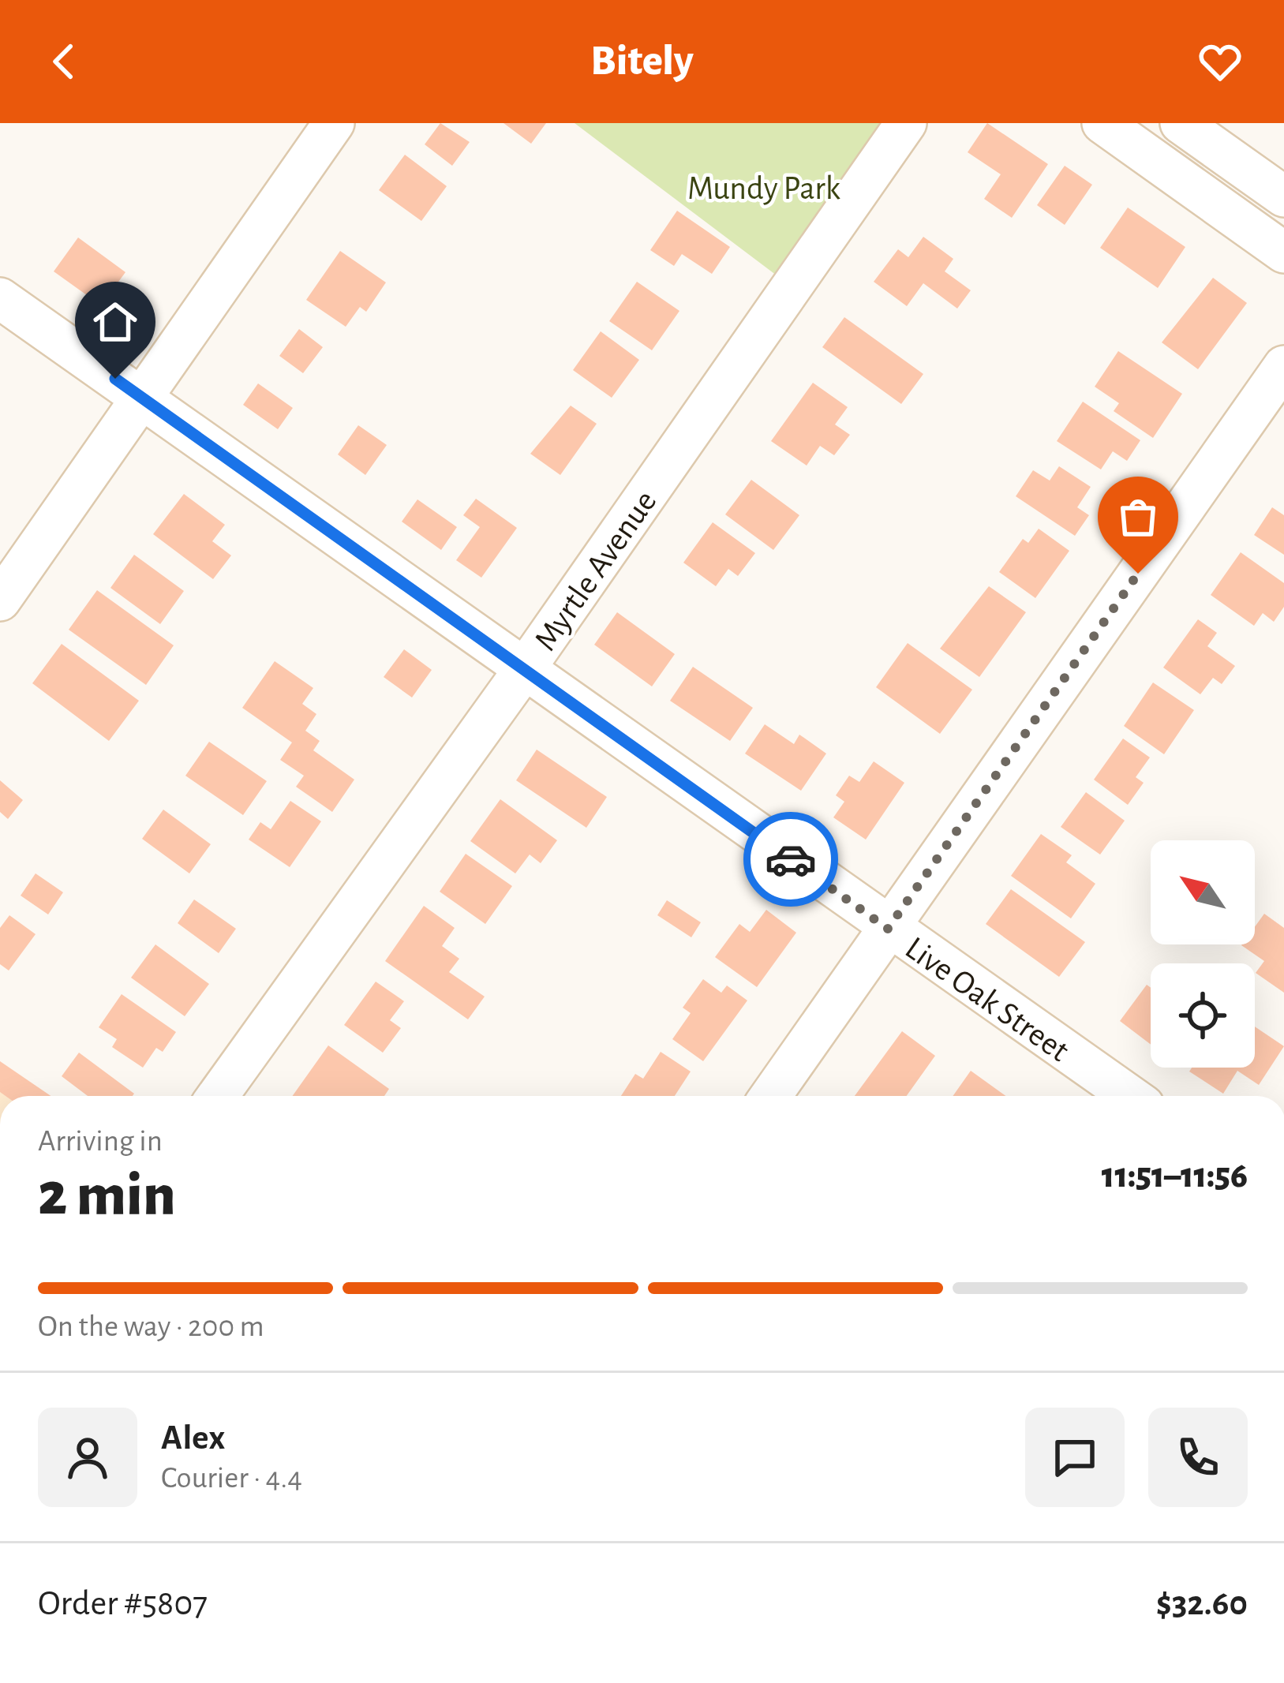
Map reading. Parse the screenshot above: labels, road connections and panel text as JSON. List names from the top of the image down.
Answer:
{
  "streets": {
    "street": ["Myrtle Avenue", "Live Oak Street"]
  },
  "crossings": [
    ["Myrtle Avenue", "Live Oak Street"]
  ],
  "parks": ["Mundy Park"],
  "north": "top left",
  "page": {
    "header": "Bitely",
    "heading": ["2 min", "Arriving in", "11:51–11:56"],
    "panel": [
      "Alex",
      "Courier · 4.4",
      "Order #5807",
      "$32.60"
    ],
    "bar": "On the way · 200 m"
  }
}
